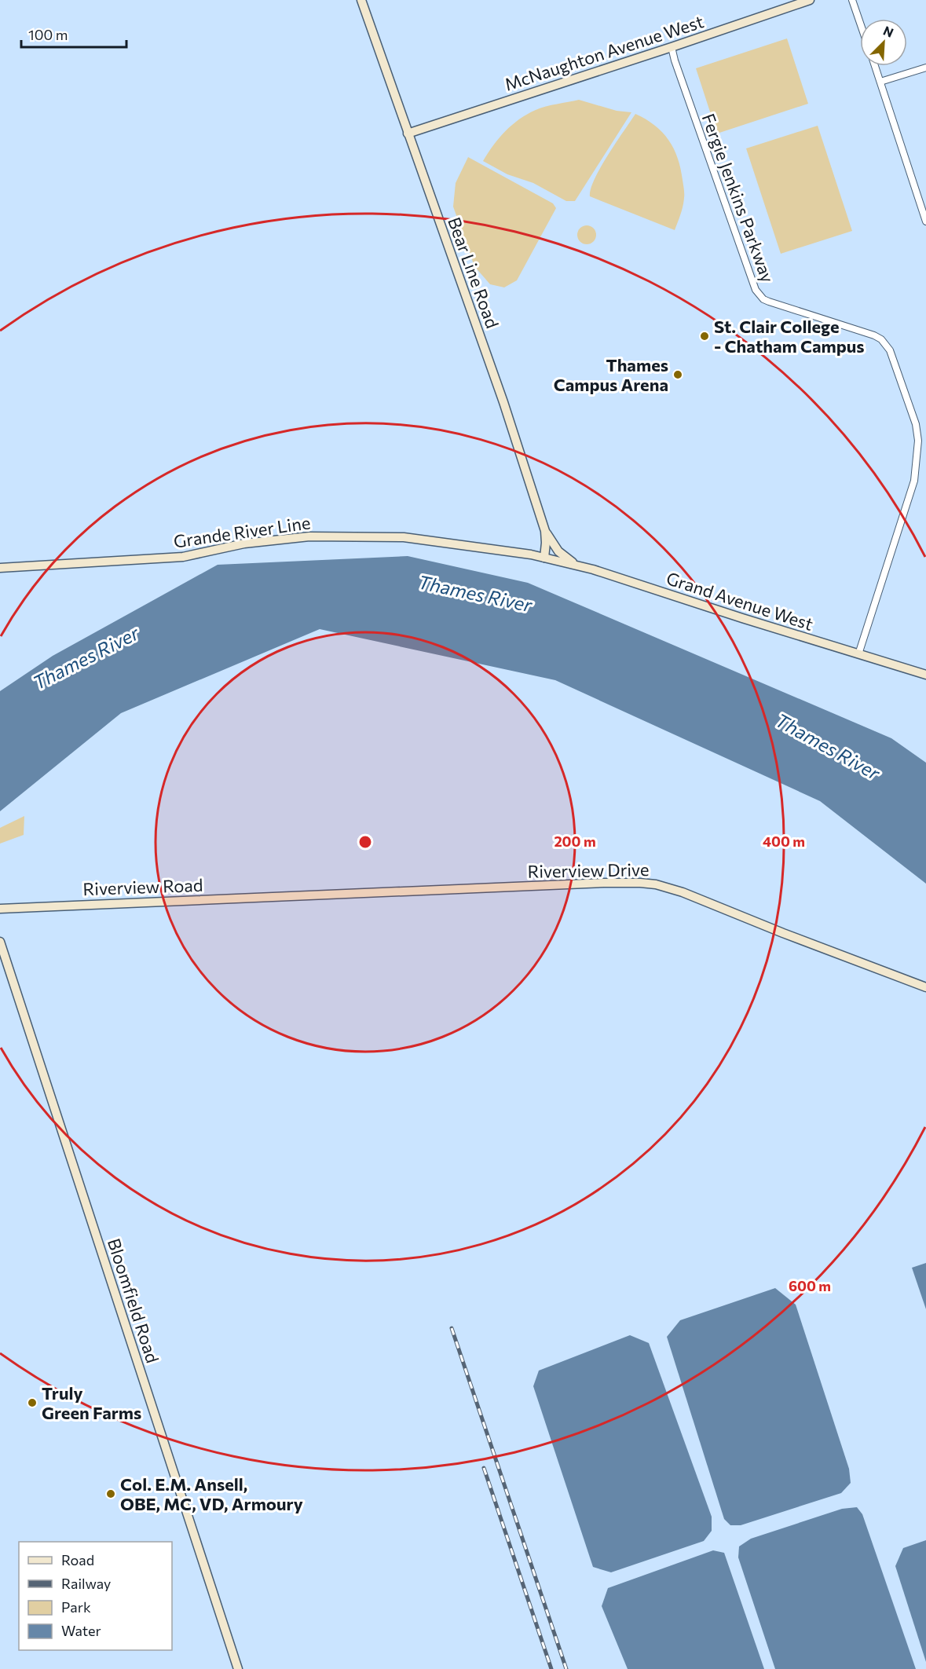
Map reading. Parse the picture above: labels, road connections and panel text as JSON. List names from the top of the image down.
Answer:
{
  "streets": {
    "main road": [
      "McNaughton Avenue West",
      "Bear Line Road",
      "Grande River Line",
      "Grand Avenue West",
      "Riverview Drive",
      "Riverview Road",
      "Bloomfield Road"
    ],
    "street": ["Fergie Jenkins Parkway"]
  },
  "crossings": [
    ["McNaughton Avenue West", "Fergie Jenkins Parkway"],
    ["McNaughton Avenue West", "Bear Line Road"],
    ["Fergie Jenkins Parkway", "Grand Avenue West"],
    ["Bear Line Road", "Grande River Line"],
    ["Bear Line Road", "Grand Avenue West"],
    ["Grande River Line", "Grand Avenue West"],
    ["Riverview Drive", "Riverview Road"]
  ],
  "water": ["Thames River"],
  "places": [
    "St. Clair College - Chatham Campus",
    "Thames Campus Arena",
    "Truly Green Farms",
    "Col. E.M. Ansell, OBE, MC, VD, Armoury"
  ],
  "legend": [
    "Road",
    "Railway",
    "Park",
    "Water"
  ],
  "scale_bar": "100 m",
  "north": "top right",
  "rings": ["200 m", "400 m", "600 m"]
}
